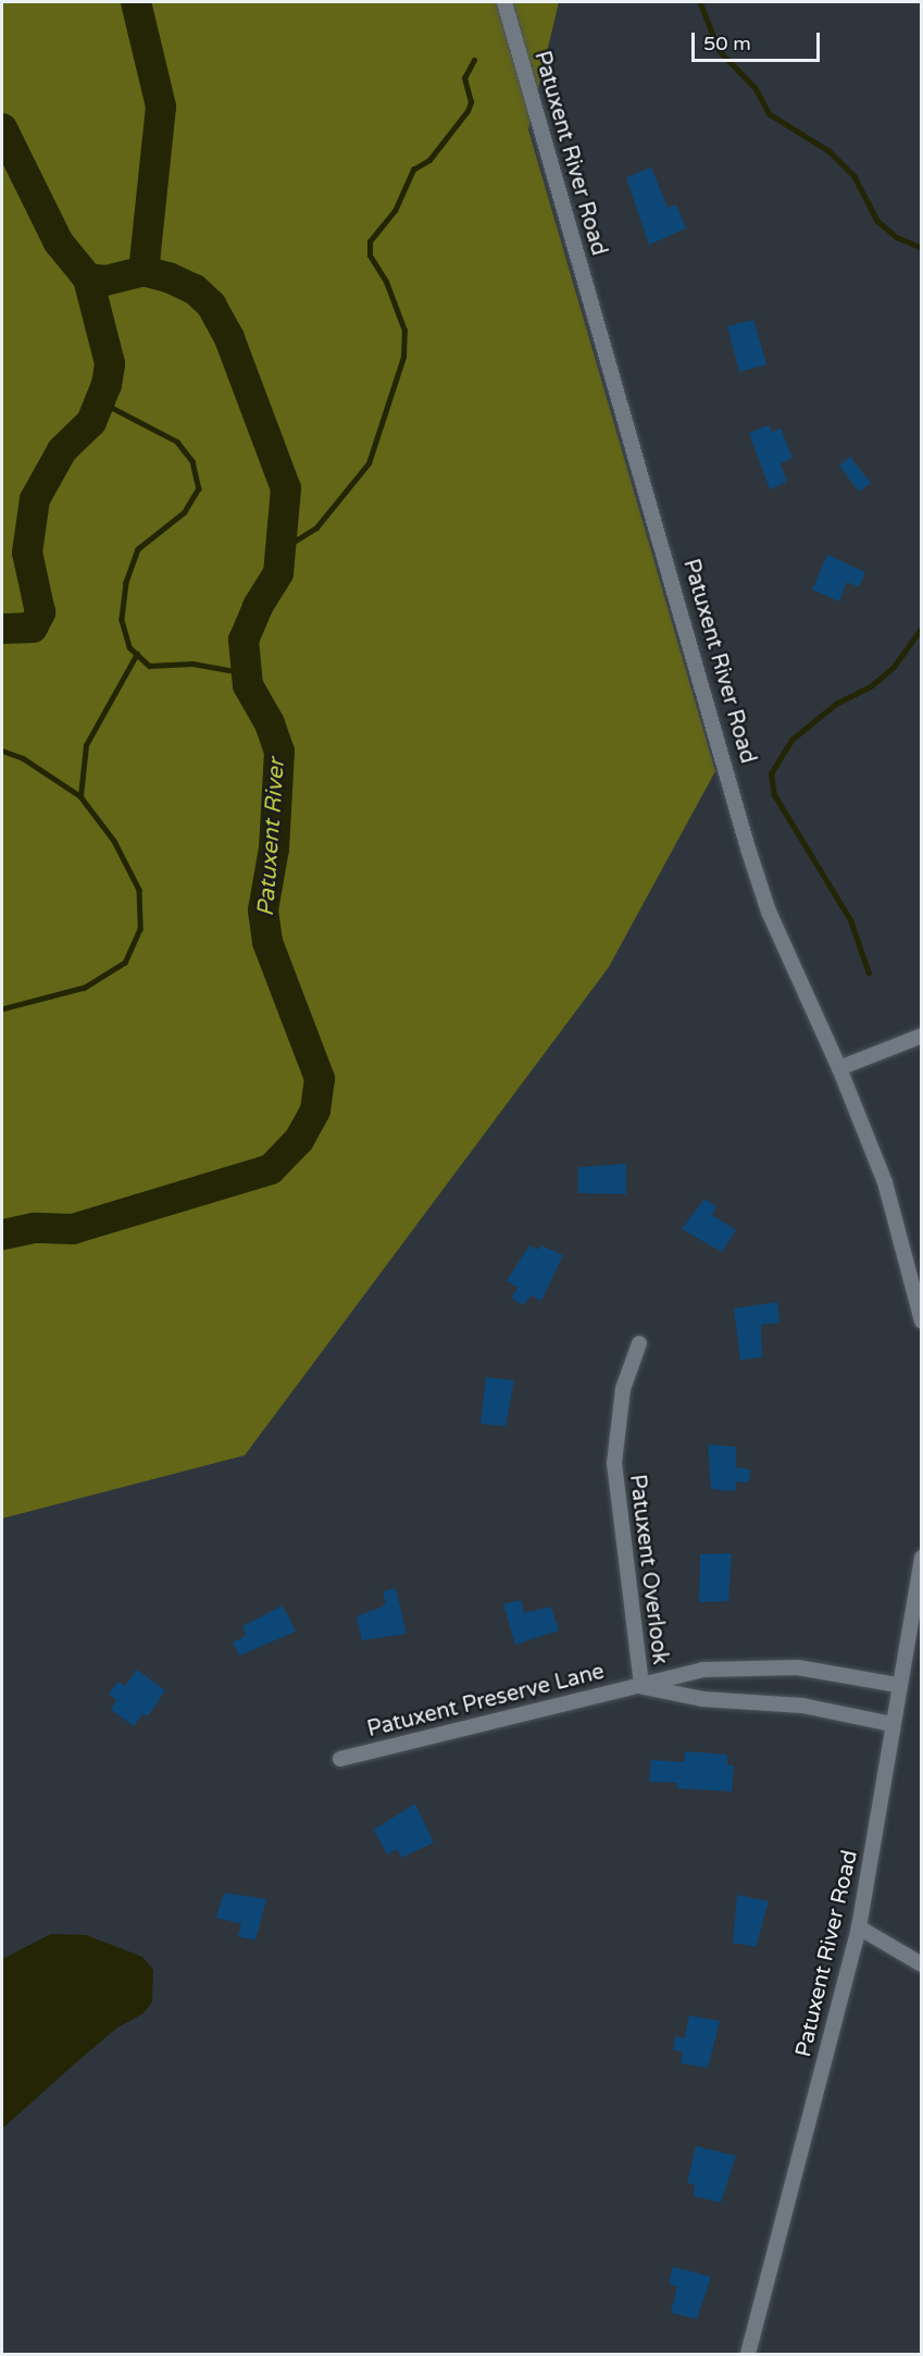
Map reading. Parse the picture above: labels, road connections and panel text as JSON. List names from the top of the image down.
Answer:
{
  "streets": {
    "street": ["Patuxent River Road", "Patuxent Overlook", "Patuxent Preserve Lane"]
  },
  "crossings": [
    ["Patuxent River Road", "Patuxent Preserve Lane"],
    ["Patuxent Overlook", "Patuxent Preserve Lane"]
  ],
  "water": ["Patuxent River"],
  "scale_bar": "50 m"
}
